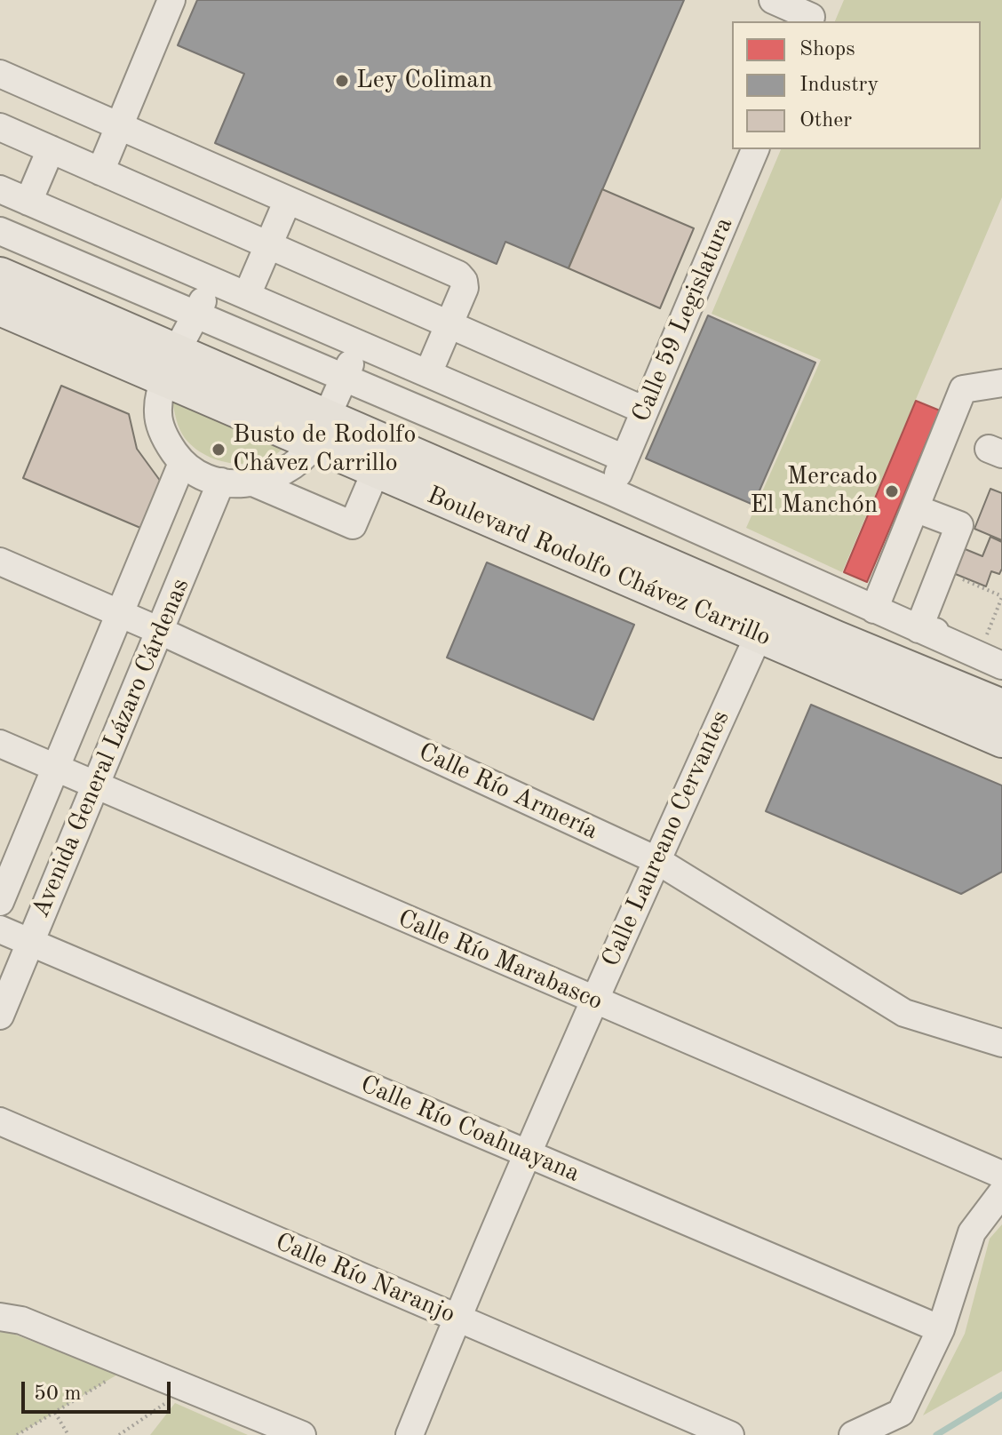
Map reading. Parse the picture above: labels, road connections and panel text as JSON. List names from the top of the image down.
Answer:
{
  "streets": {
    "main road": ["Boulevard Rodolfo Chávez Carrillo"],
    "street": [
      "Calle 59 Legislatura",
      "Avenida General Lázaro Cárdenas",
      "Calle Río Armería",
      "Calle Laureano Cervantes",
      "Calle Río Marabasco",
      "Calle Río Coahuayana",
      "Calle Río Naranjo"
    ]
  },
  "crossings": [
    ["Boulevard Rodolfo Chávez Carrillo", "Calle Laureano Cervantes"],
    ["Avenida General Lázaro Cárdenas", "Calle Río Armería"],
    ["Avenida General Lázaro Cárdenas", "Calle Río Marabasco"],
    ["Avenida General Lázaro Cárdenas", "Calle Río Coahuayana"],
    ["Calle Río Armería", "Calle Laureano Cervantes"],
    ["Calle Laureano Cervantes", "Calle Río Marabasco"],
    ["Calle Laureano Cervantes", "Calle Río Coahuayana"],
    ["Calle Laureano Cervantes", "Calle Río Naranjo"]
  ],
  "places": ["Ley Coliman", "Busto de Rodolfo Chávez Carrillo", "Mercado El Manchón"],
  "legend": ["Shops", "Industry", "Other"],
  "scale_bar": "50 m"
}
